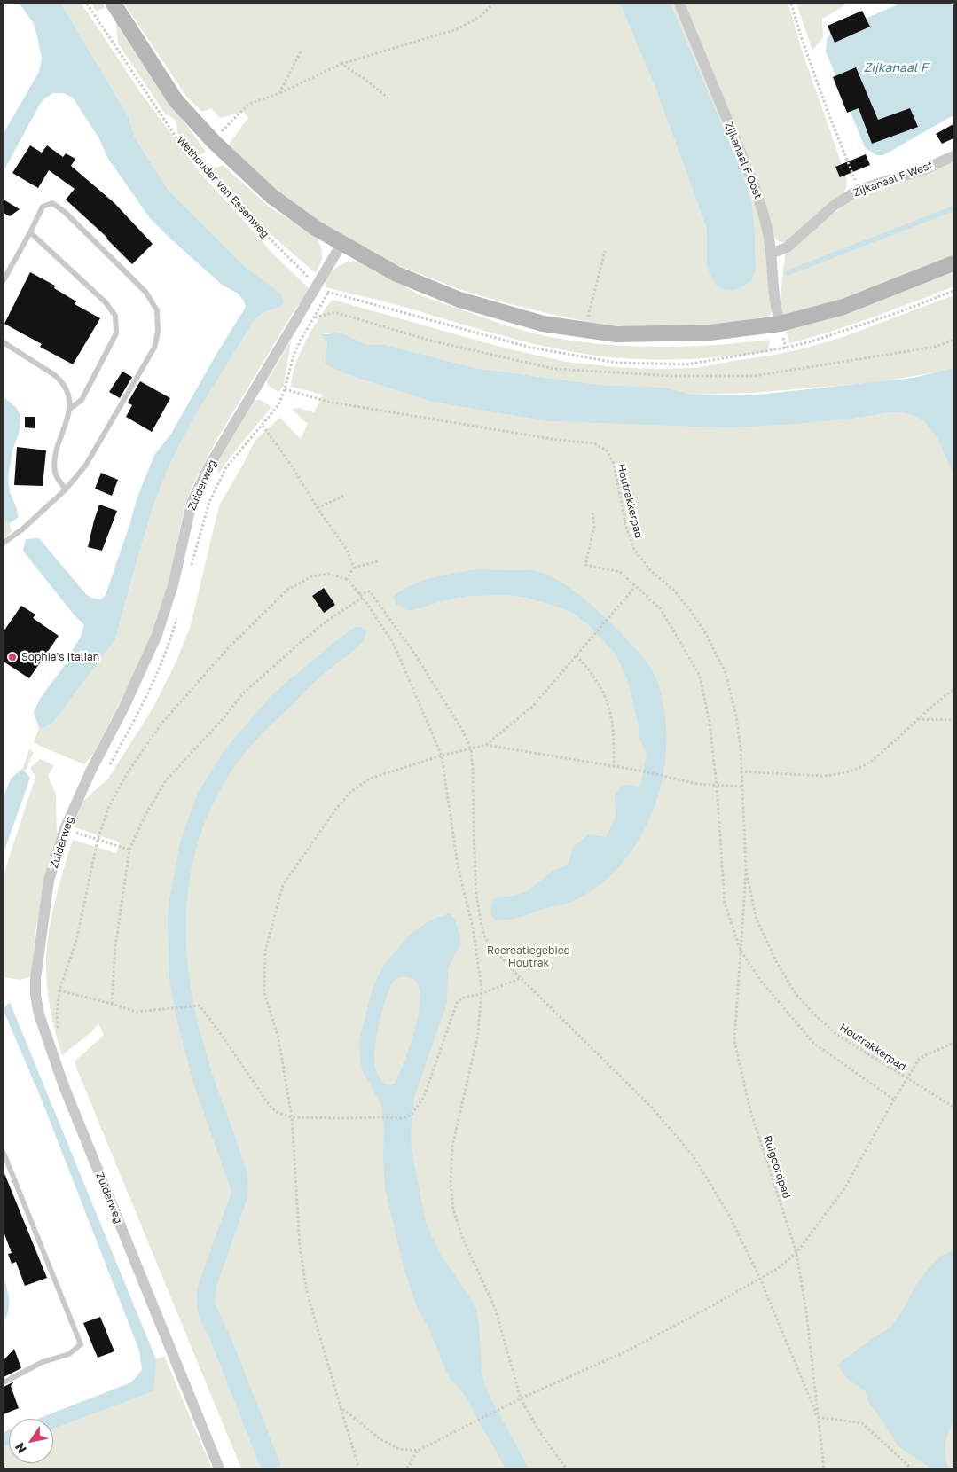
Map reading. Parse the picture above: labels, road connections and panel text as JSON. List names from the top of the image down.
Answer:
{
  "streets": {
    "street": ["Zijkanaal F Oost", "Zijkanaal F West", "Zuiderweg"],
    "path": ["Wethouder van Essenweg", "Houtrakkerpad", "Ruigoordpad"]
  },
  "crossings": [
    ["Zijkanaal F Oost", "Zijkanaal F West"],
    ["Wethouder van Essenweg", "Zuiderweg"],
    ["Houtrakkerpad", "Ruigoordpad"]
  ],
  "water": ["Zijkanaal F"],
  "parks": ["Recreatiegebied Houtrak"],
  "places": ["Sophia's Italian"],
  "north": "bottom left"
}
